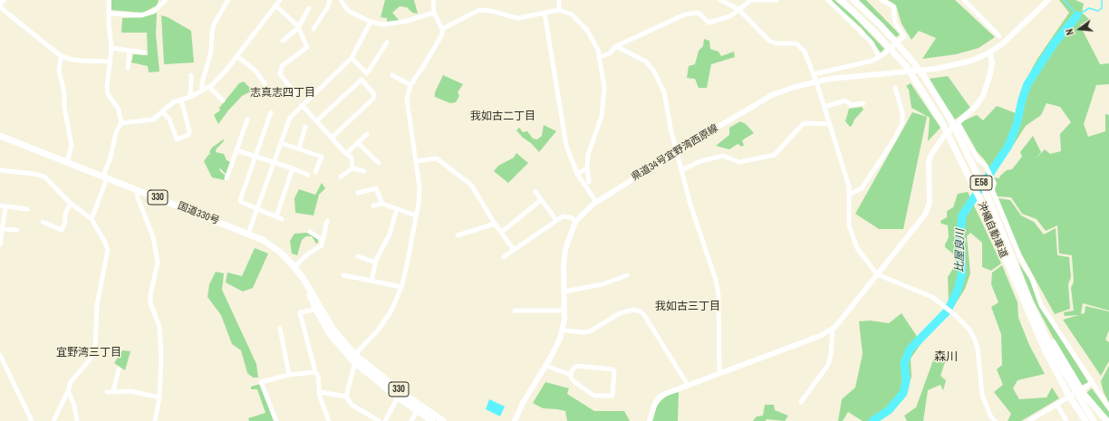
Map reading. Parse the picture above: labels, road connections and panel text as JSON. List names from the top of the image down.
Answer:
{
  "streets": {
    "highway": [
      "E58",
      "330",
      "国道330号",
      "沖縄自動車道"
    ],
    "main road": ["県道34号宜野湾西原線"]
  },
  "districts": [
    "志真志四丁目",
    "我如古二丁目",
    "我如古三丁目",
    "宜野湾三丁目",
    "森川"
  ],
  "water": ["比屋良川"],
  "north": "left"
}
